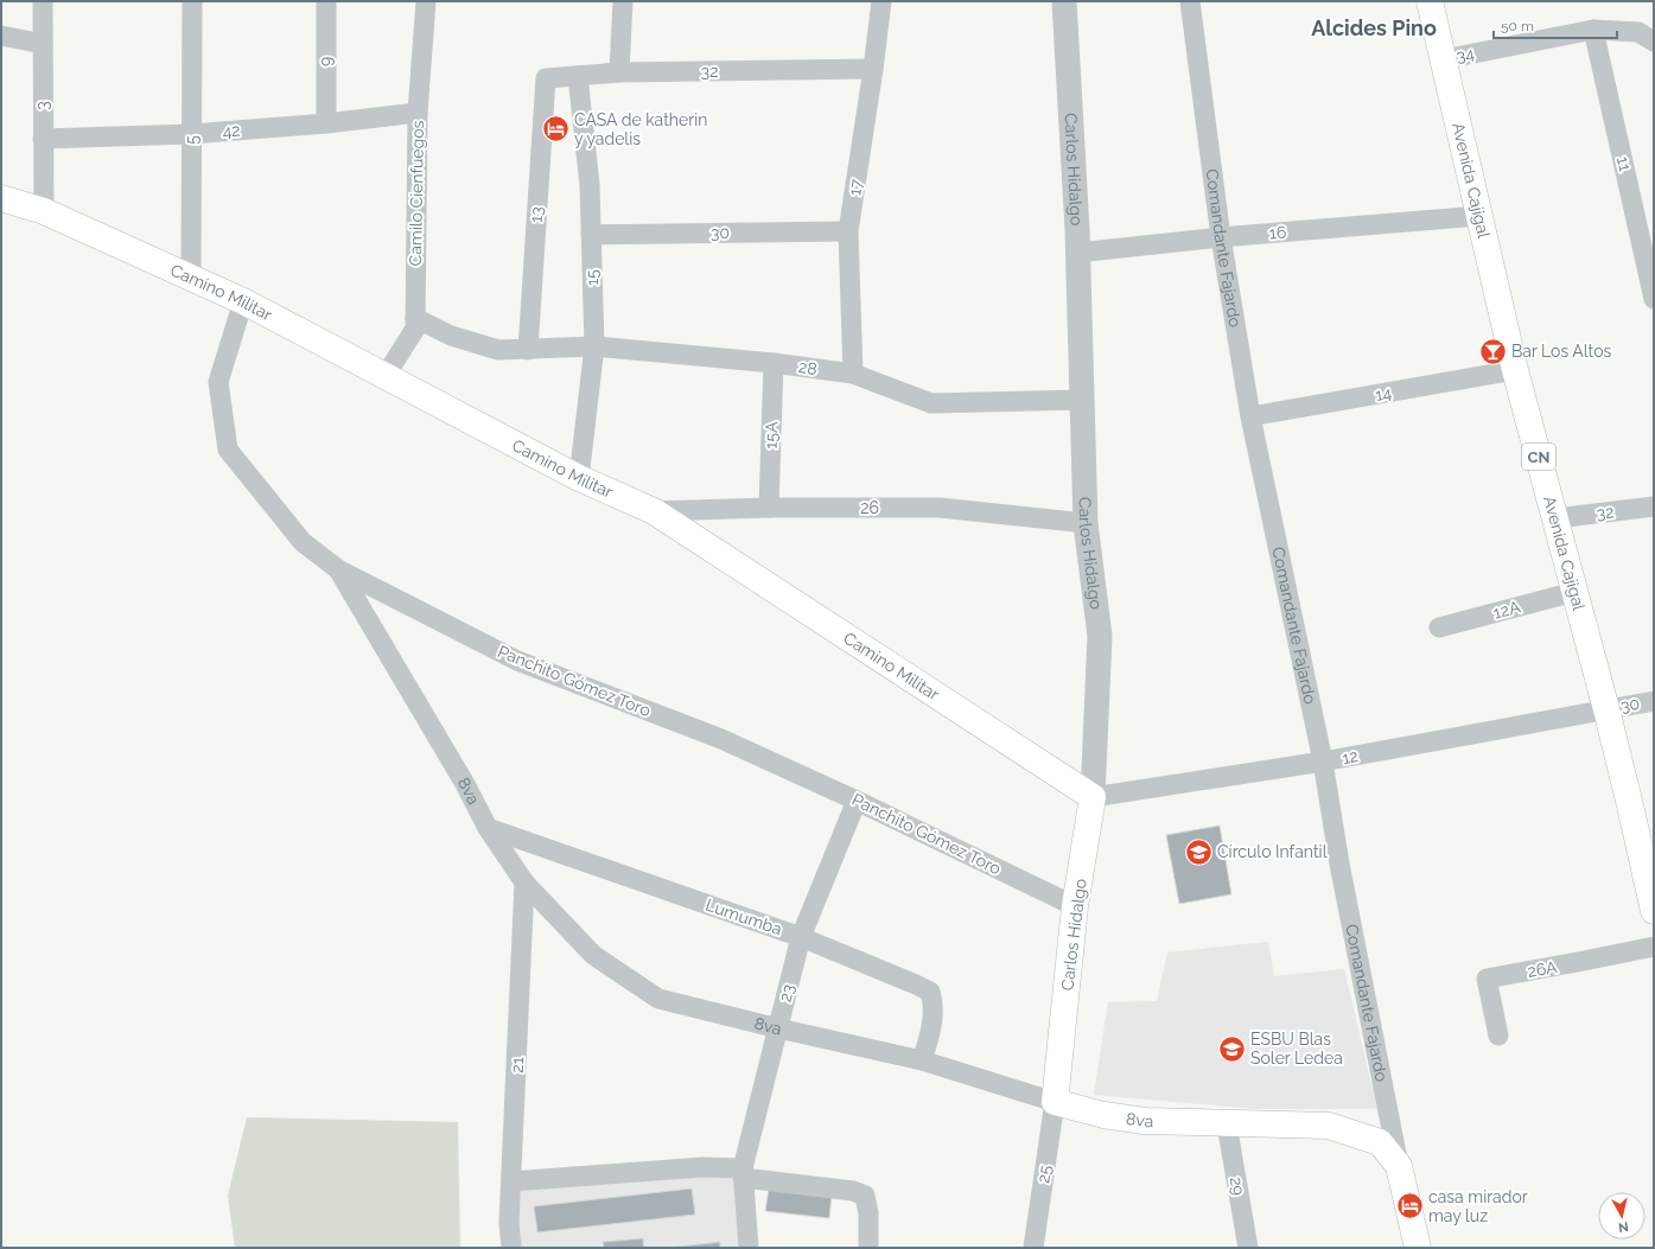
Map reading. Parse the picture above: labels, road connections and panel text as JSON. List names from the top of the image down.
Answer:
{
  "streets": {
    "main road": [
      "Carlos Hidalgo",
      "Avenida Cajigal",
      "Comandante Fajardo",
      "Camino Militar",
      "CN",
      "8va"
    ],
    "street": [
      "34",
      "9",
      "32",
      "3",
      "42",
      "5",
      "11",
      "17",
      "Camilo Cienfuegos",
      "13",
      "30",
      "16",
      "15",
      "28",
      "14",
      "15A",
      "26",
      "12A",
      "Panchito Gómez Toro",
      "12",
      "Lumumba",
      "26A",
      "23",
      "21",
      "25",
      "29"
    ]
  },
  "crossings": [
    ["34", "11"],
    ["34", "Avenida Cajigal"],
    ["9", "42"],
    ["32", "Avenida Cajigal"],
    ["32", "17"],
    ["32", "13"],
    ["32", "15"],
    ["3", "42"],
    ["3", "Camino Militar"],
    ["42", "5"],
    ["42", "Camilo Cienfuegos"],
    ["5", "Camino Militar"],
    ["Carlos Hidalgo", "16"],
    ["Carlos Hidalgo", "Camino Militar"],
    ["Carlos Hidalgo", "28"],
    ["Carlos Hidalgo", "26"],
    ["Carlos Hidalgo", "Panchito Gómez Toro"],
    ["Carlos Hidalgo", "12"],
    ["Carlos Hidalgo", "8va"],
    ["Carlos Hidalgo", "25"],
    ["Avenida Cajigal", "30"],
    ["Avenida Cajigal", "16"],
    ["Avenida Cajigal", "14"],
    ["Avenida Cajigal", "12A"],
    ["Avenida Cajigal", "12"],
    ["17", "30"],
    ["17", "28"],
    ["Camilo Cienfuegos", "Camino Militar"],
    ["Camilo Cienfuegos", "28"],
    ["13", "28"],
    ["30", "15"],
    ["30", "12"],
    ["16", "Comandante Fajardo"],
    ["Comandante Fajardo", "14"],
    ["Comandante Fajardo", "12"],
    ["Comandante Fajardo", "8va"],
    ["15", "Camino Militar"],
    ["15", "28"],
    ["Camino Militar", "26"],
    ["Camino Militar", "Panchito Gómez Toro"],
    ["Camino Militar", "12"],
    ["28", "15A"],
    ["15A", "26"],
    ["Panchito Gómez Toro", "8va"],
    ["Panchito Gómez Toro", "23"],
    ["8va", "Lumumba"],
    ["8va", "23"],
    ["8va", "21"],
    ["8va", "25"],
    ["8va", "29"],
    ["Lumumba", "23"]
  ],
  "districts": ["Alcides Pino"],
  "places": {
    "hotel": ["CASA de katherin y yadelis", "casa mirador may luz"],
    "bar": ["Bar Los Altos"],
    "school or university": ["Círculo Infantil", "ESBU Blas Soler Ledea"]
  },
  "scale_bar": "50 m",
  "north": "bottom"
}
